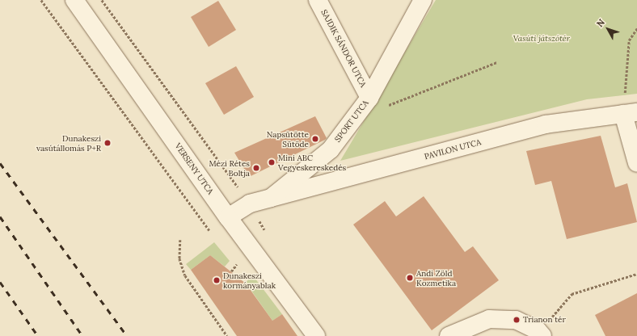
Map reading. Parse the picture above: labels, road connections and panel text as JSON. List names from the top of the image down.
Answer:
{
  "streets": {
    "street": [
      "SAJDIK SÁNDOR UTCA",
      "SPORT UTCA",
      "PAVILON UTCA",
      "VERSENY UTCA"
    ]
  },
  "crossings": [
    ["SAJDIK SÁNDOR UTCA", "SPORT UTCA"],
    ["SPORT UTCA", "PAVILON UTCA"],
    ["SPORT UTCA", "VERSENY UTCA"]
  ],
  "parks": ["Vasúti játszótér"],
  "places": [
    "Napsütötte Sütöde",
    "Dunakeszi vasútállomás P+R",
    "Mini ABC Vegyeskereskedés",
    "Mézi Rétes Boltja",
    "Andi Zöld Kozmetika",
    "Dunakeszi kormányablak",
    "Trianon tér"
  ],
  "north": "top left"
}
